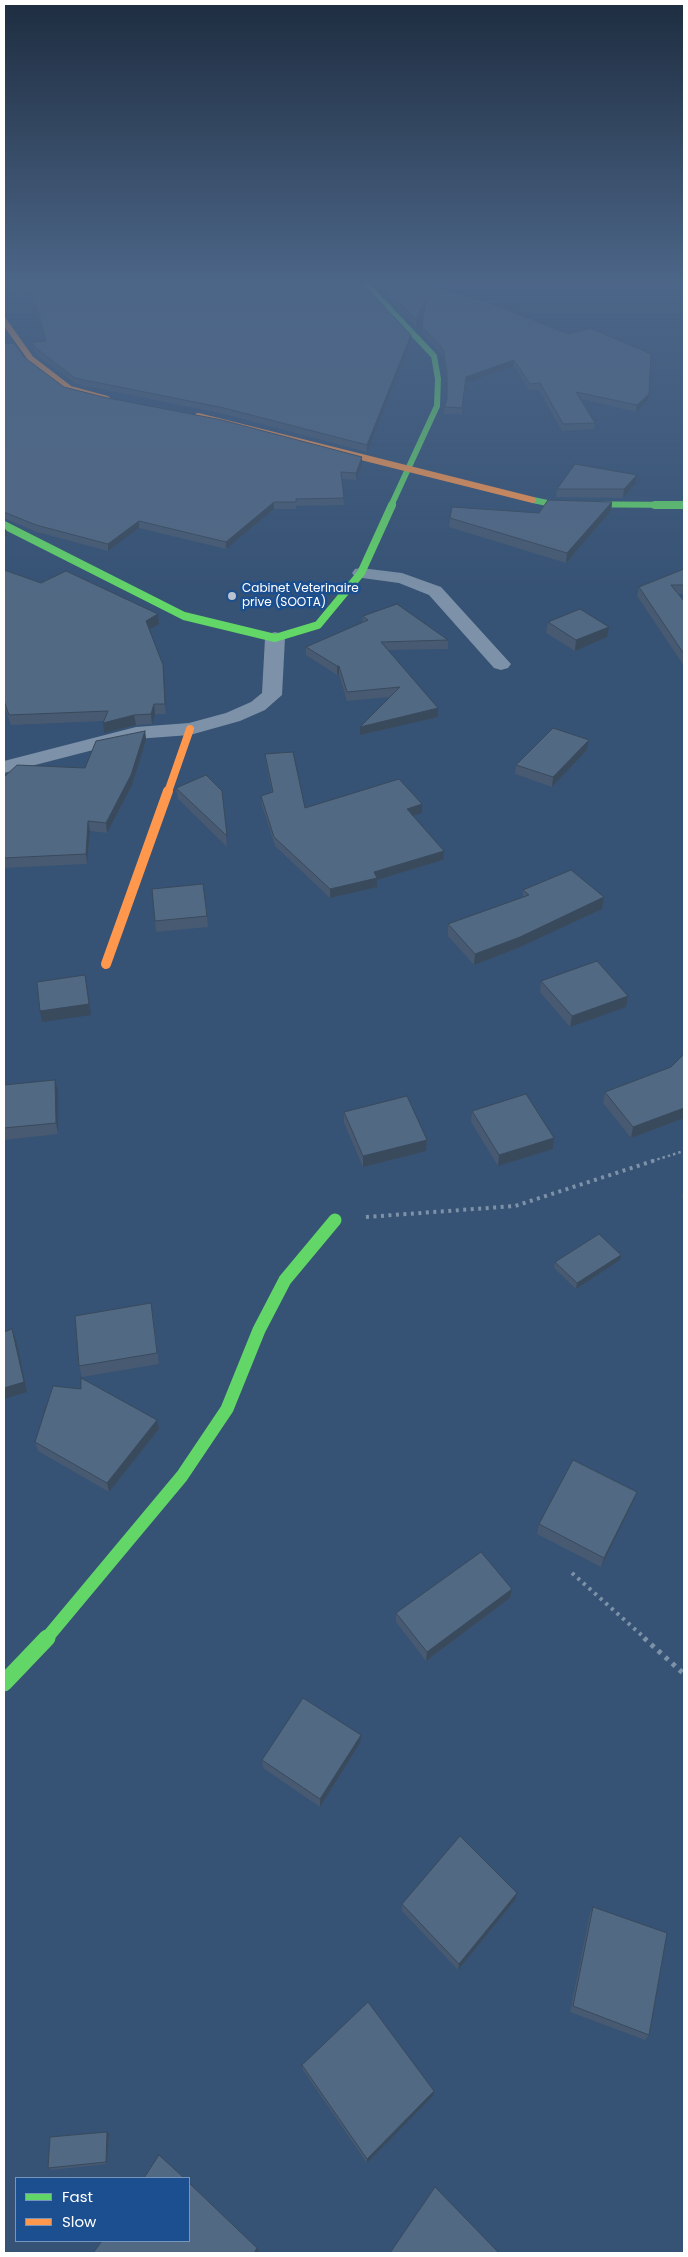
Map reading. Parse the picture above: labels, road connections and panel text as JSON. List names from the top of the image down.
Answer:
{
  "places": ["Cabinet Veterinaire prive (SOOTA)"],
  "legend": ["Fast", "Slow"]
}
